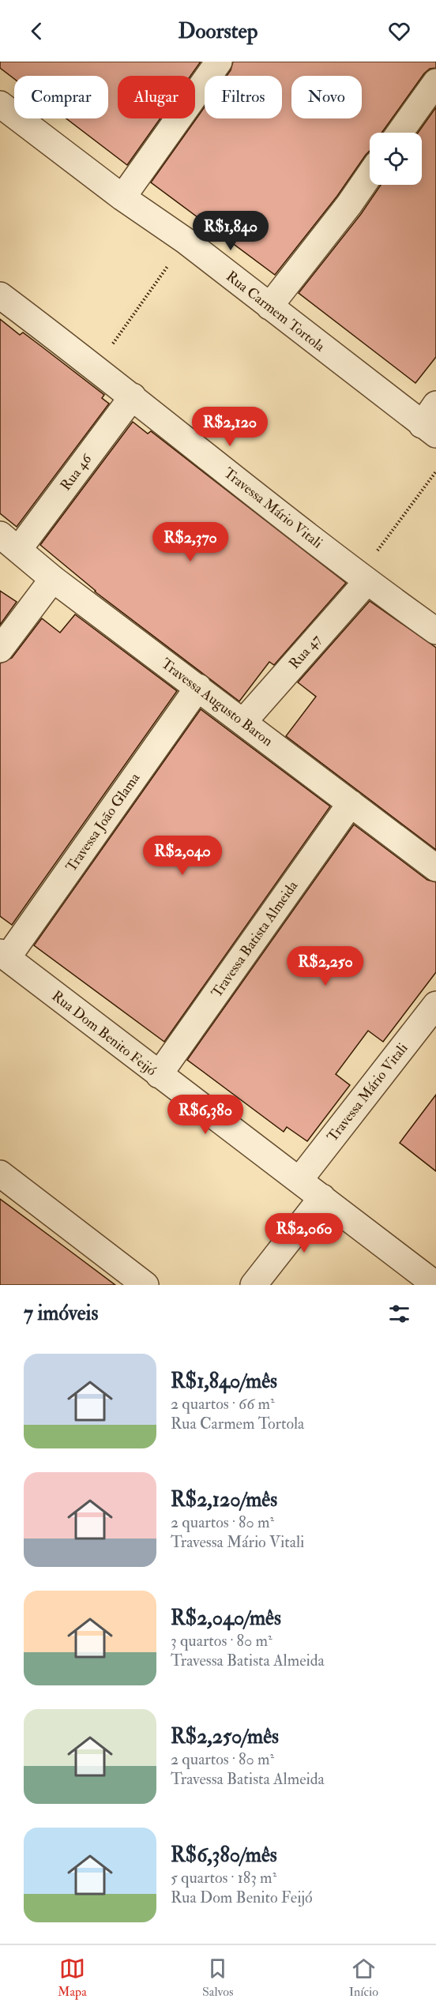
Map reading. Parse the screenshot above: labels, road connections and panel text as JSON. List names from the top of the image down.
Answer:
{
  "streets": {
    "street": [
      "Rua Carmem Tortola",
      "Rua 46",
      "Travessa Mário Vitali",
      "Rua 47",
      "Travessa Augusto Baron",
      "Travessa João Glama",
      "Travessa Batista Almeida",
      "Rua Dom Benito Feijó"
    ]
  },
  "crossings": [
    ["Rua 46", "Travessa Mário Vitali"],
    ["Rua 46", "Travessa Augusto Baron"],
    ["Travessa Mário Vitali", "Rua 47"],
    ["Travessa Mário Vitali", "Rua Dom Benito Feijó"],
    ["Rua 47", "Travessa Augusto Baron"],
    ["Travessa Augusto Baron", "Travessa João Glama"],
    ["Travessa Augusto Baron", "Travessa Batista Almeida"],
    ["Travessa João Glama", "Rua Dom Benito Feijó"],
    ["Travessa Batista Almeida", "Rua Dom Benito Feijó"]
  ],
  "page": {
    "header": "Doorstep",
    "chip": [
      "Comprar",
      "Alugar",
      "Filtros",
      "Novo"
    ],
    "price": [
      "R$1,840",
      "R$2,120",
      "R$2,370",
      "R$2,040",
      "R$2,250",
      "R$6,380",
      "R$2,060"
    ],
    "heading": "7 imóveis",
    "list": [
      {
        "name": "R$1,840/mês",
        "note": "2 quartos · 66 m² · Rua Carmem Tortola"
      },
      {
        "name": "R$2,120/mês",
        "note": "2 quartos · 80 m² · Travessa Mário Vitali"
      },
      {
        "name": "R$2,040/mês",
        "note": "3 quartos · 80 m² · Travessa Batista Almeida"
      },
      {
        "name": "R$2,250/mês",
        "note": "2 quartos · 80 m² · Travessa Batista Almeida"
      },
      {
        "name": "R$6,380/mês",
        "note": "5 quartos · 183 m² · Rua Dom Benito Feijó"
      }
    ],
    "tabs": ["Mapa", "Salvos", "Início"]
  }
}
